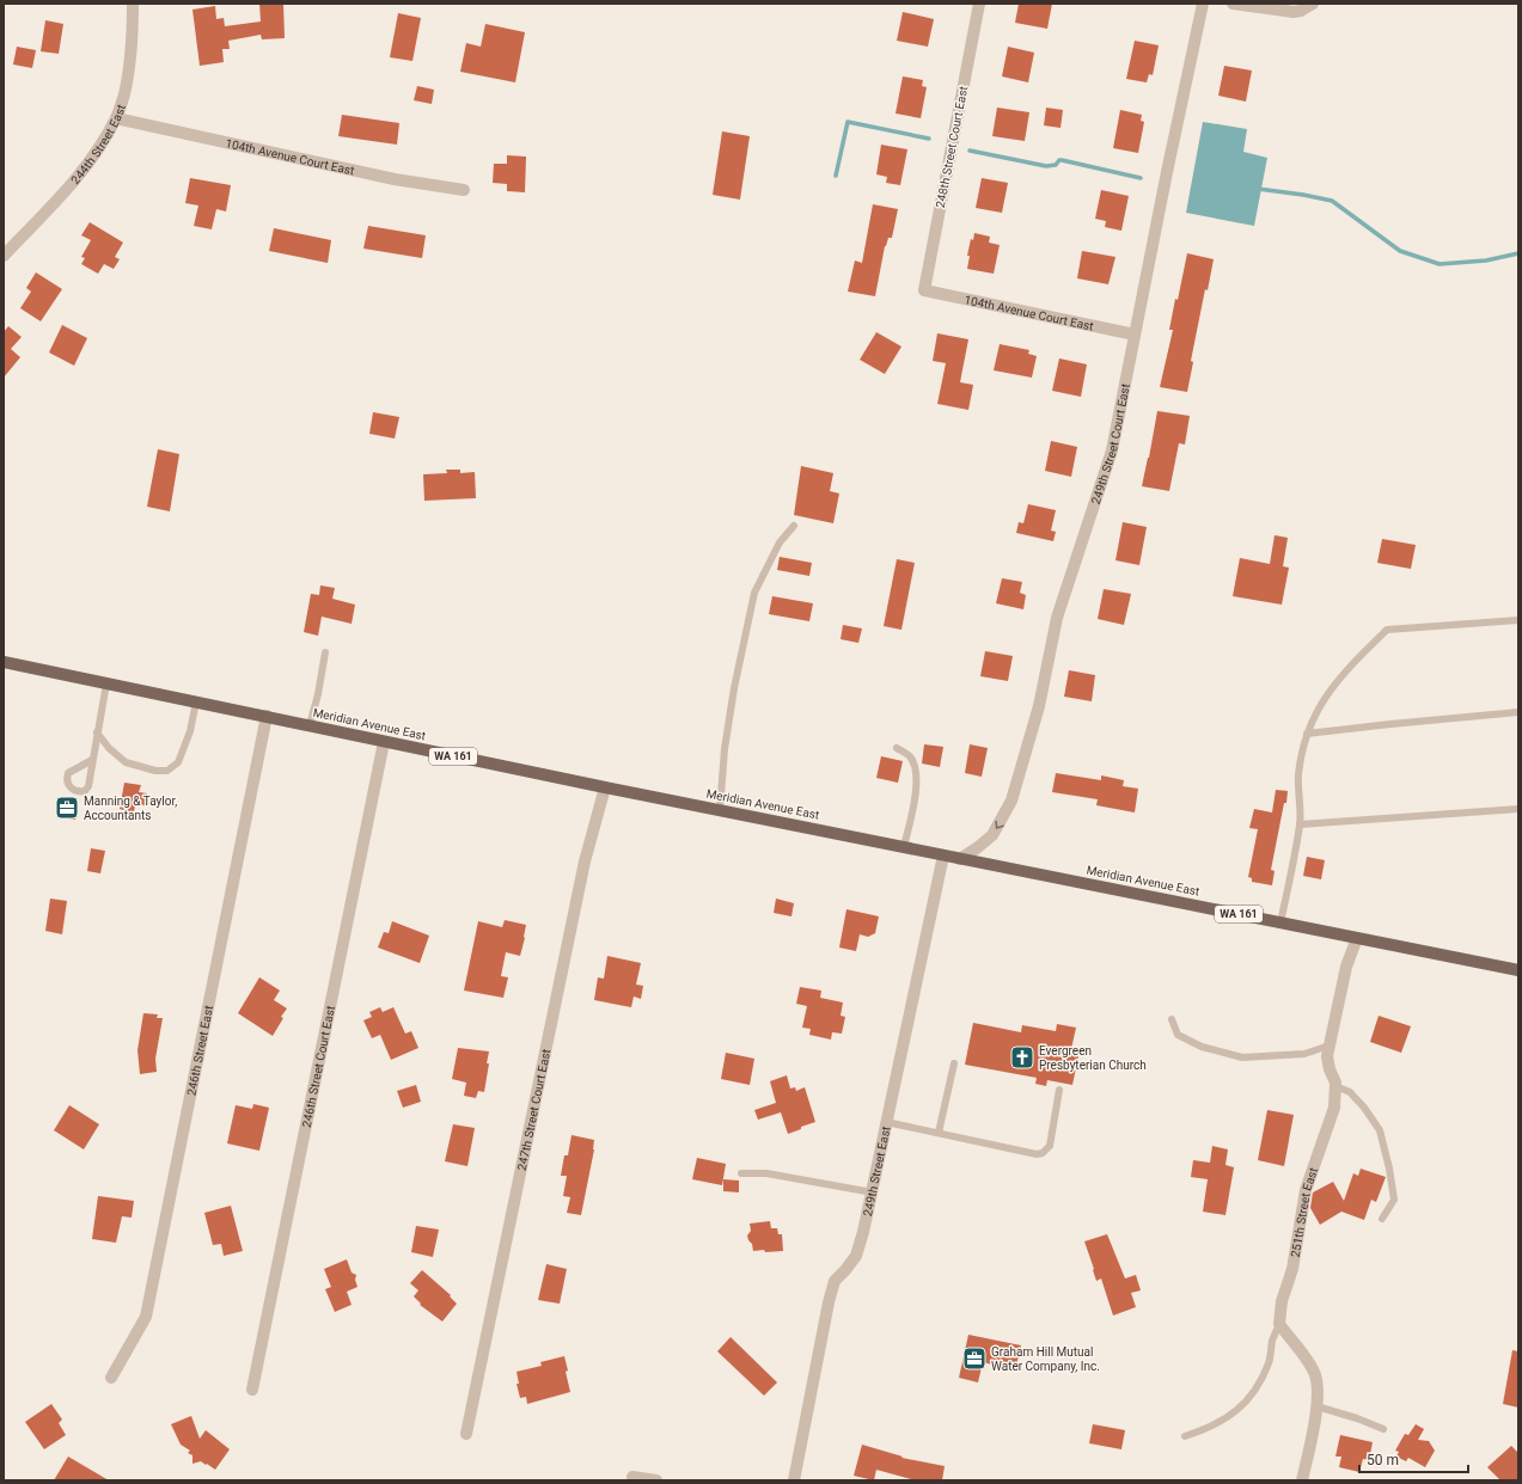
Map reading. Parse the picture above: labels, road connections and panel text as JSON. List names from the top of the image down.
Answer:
{
  "streets": {
    "main road": ["Meridian Avenue East", "WA 161"],
    "street": [
      "244th Street East",
      "248th Street Court East",
      "104th Avenue Court East",
      "249th Street Court East",
      "246th Street East",
      "246th Street Court East",
      "247th Street Court East",
      "249th Street East",
      "251th Street East"
    ]
  },
  "crossings": [
    ["244th Street East", "104th Avenue Court East"],
    ["248th Street Court East", "104th Avenue Court East"],
    ["104th Avenue Court East", "249th Street Court East"],
    ["249th Street Court East", "Meridian Avenue East"],
    ["Meridian Avenue East", "246th Street East"],
    ["Meridian Avenue East", "246th Street Court East"],
    ["Meridian Avenue East", "247th Street Court East"],
    ["Meridian Avenue East", "249th Street East"],
    ["Meridian Avenue East", "251th Street East"]
  ],
  "one_way": ["249th Street Court East"],
  "places": {
    "office": ["Manning & Taylor, Accountants", "Graham Hill Mutual Water Company, Inc."],
    "church": ["Evergreen Presbyterian Church"]
  },
  "scale_bar": "50 m"
}
